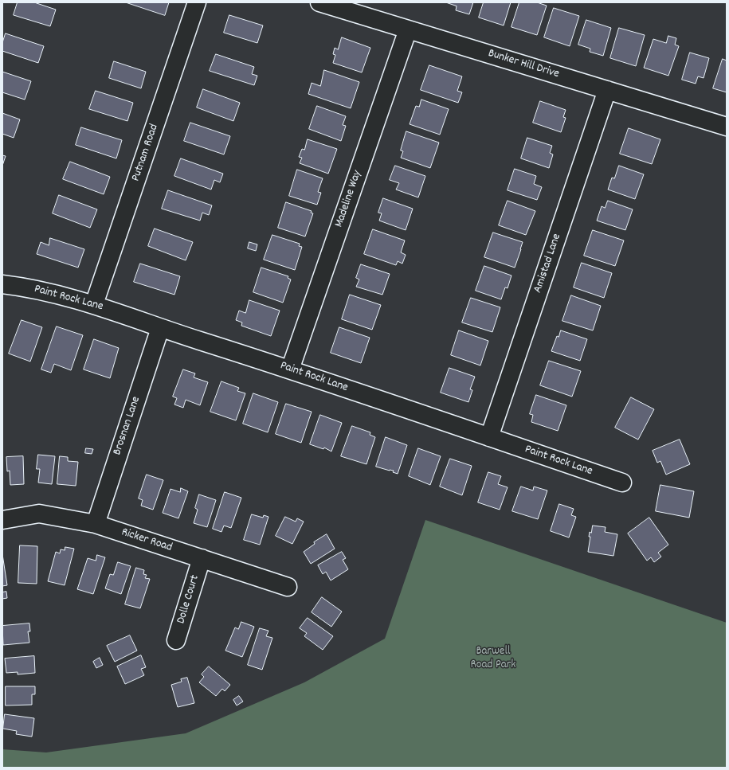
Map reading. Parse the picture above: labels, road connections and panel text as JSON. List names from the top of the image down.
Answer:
{
  "streets": {
    "street": [
      "Bunker Hill Drive",
      "Putnam Road",
      "Madeline Way",
      "Amistad Lane",
      "Paint Rock Lane",
      "Brosnan Lane",
      "Ricker Road",
      "Dolle Court"
    ]
  },
  "crossings": [
    ["Bunker Hill Drive", "Madeline Way"],
    ["Bunker Hill Drive", "Amistad Lane"],
    ["Putnam Road", "Paint Rock Lane"],
    ["Madeline Way", "Paint Rock Lane"],
    ["Amistad Lane", "Paint Rock Lane"],
    ["Paint Rock Lane", "Brosnan Lane"],
    ["Brosnan Lane", "Ricker Road"],
    ["Ricker Road", "Dolle Court"]
  ],
  "parks": ["Barwell Road Park"]
}
